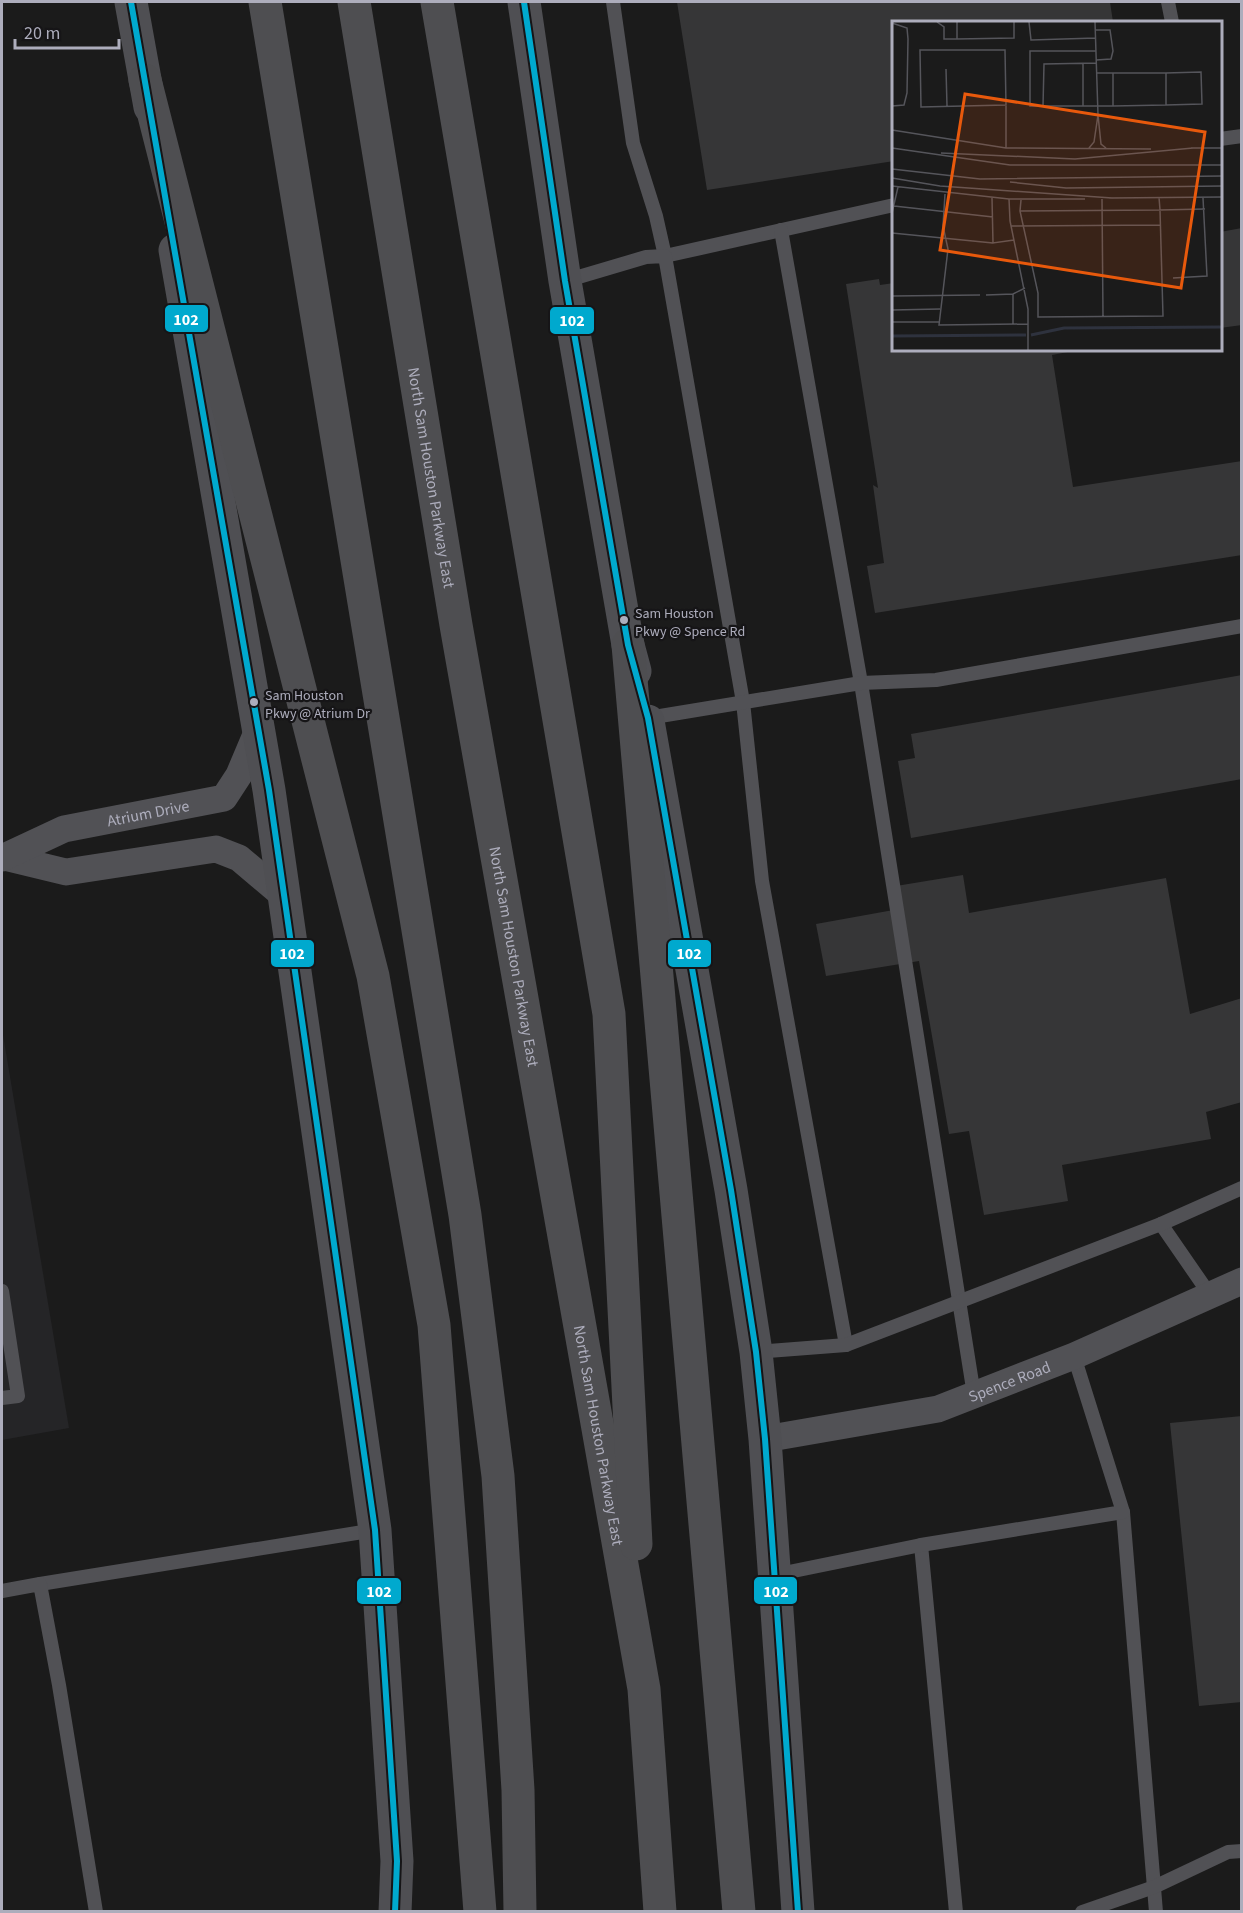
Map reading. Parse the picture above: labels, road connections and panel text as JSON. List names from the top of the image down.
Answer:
{
  "streets": {
    "highway": ["North Sam Houston Parkway East"],
    "street": ["Atrium Drive", "Spence Road"]
  },
  "places": ["Sam Houston Pkwy @ Spence Rd", "Sam Houston Pkwy @ Atrium Dr"],
  "lines": ["transit line 102"],
  "scale_bar": "20 m"
}
